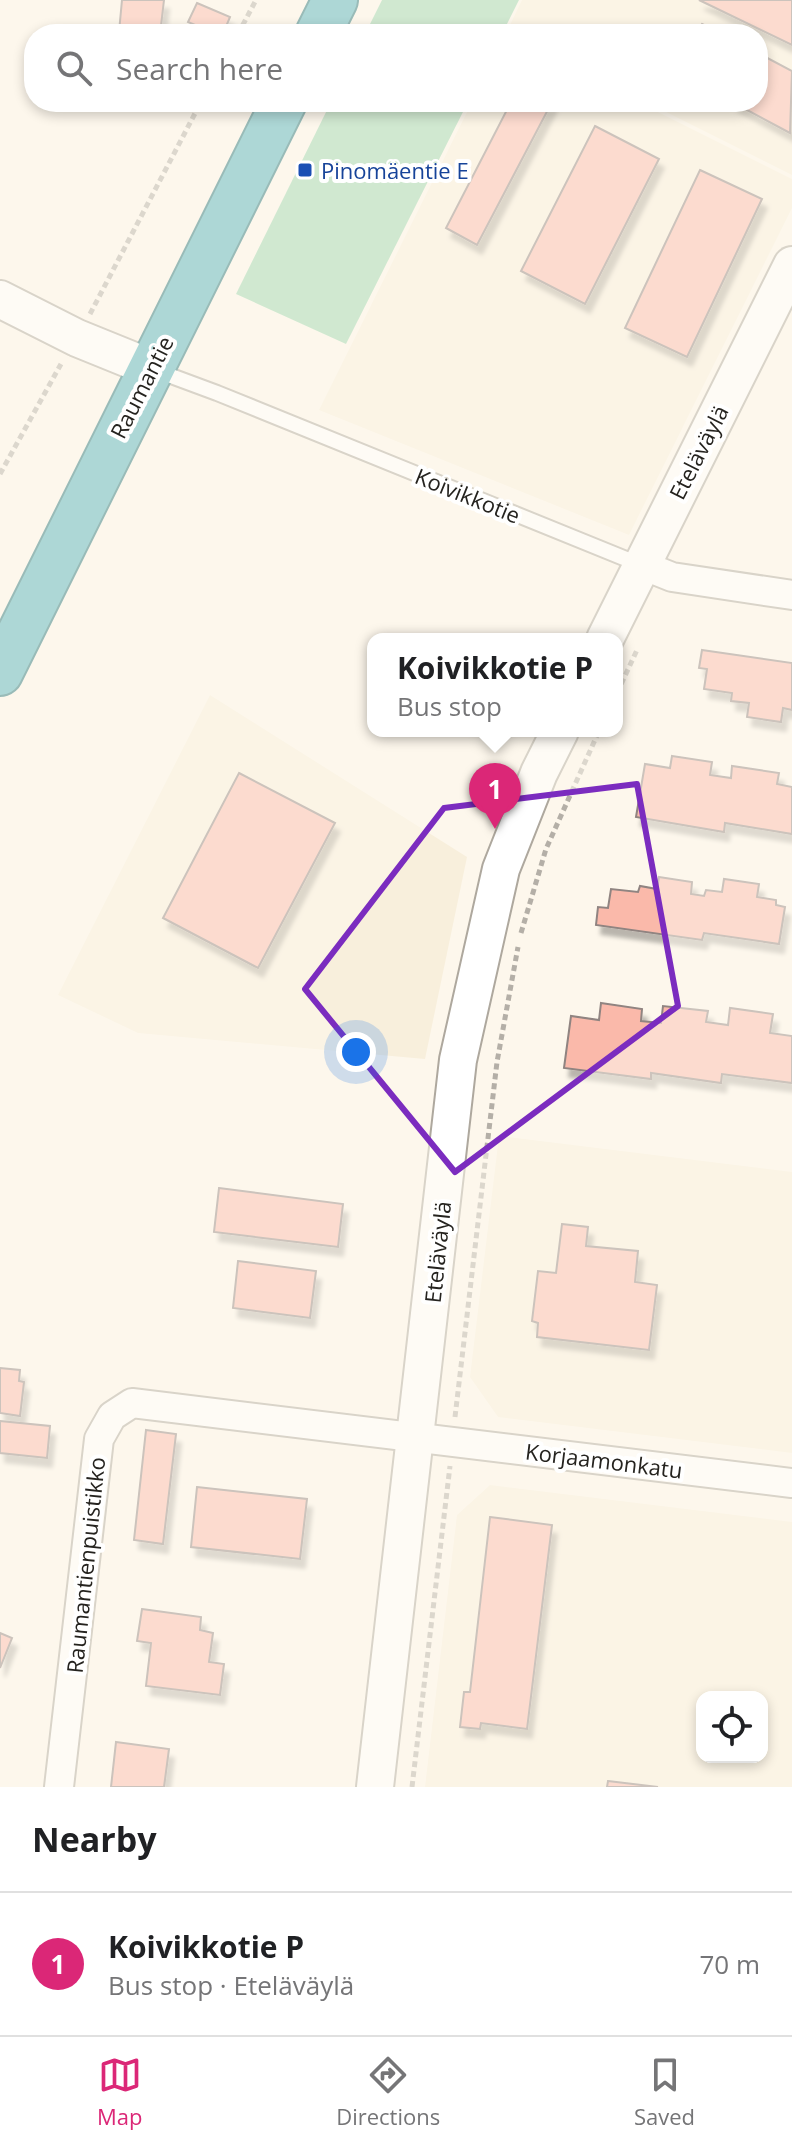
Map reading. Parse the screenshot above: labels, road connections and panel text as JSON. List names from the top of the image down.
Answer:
{
  "streets": {
    "highway": ["Raumantie"],
    "street": [
      "Eteläväylä",
      "Koivikkotie",
      "Korjaamonkatu",
      "Raumantienpuistikko"
    ]
  },
  "crossings": [
    ["Raumantie", "Koivikkotie"],
    ["Eteläväylä", "Koivikkotie"],
    ["Eteläväylä", "Korjaamonkatu"],
    ["Eteläväylä", "Raumantienpuistikko"],
    ["Korjaamonkatu", "Raumantienpuistikko"]
  ],
  "places": {
    "transit": ["Pinomäentie E"]
  },
  "page": {
    "search": "Search here",
    "popup": ["Koivikkotie P", "Bus stop"],
    "pins": "1",
    "heading": "Nearby",
    "list": [
      {
        "mark": "1",
        "name": "Koivikkotie P",
        "note": "Bus stop · Eteläväylä",
        "value": "70 m"
      }
    ],
    "nav": ["Map", "Directions", "Saved"]
  }
}
